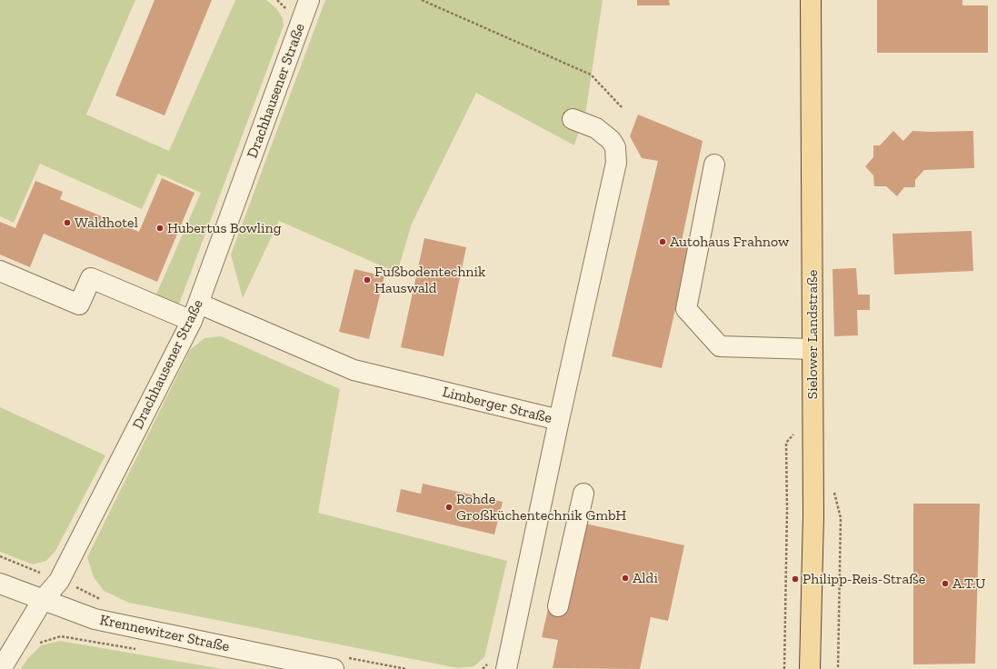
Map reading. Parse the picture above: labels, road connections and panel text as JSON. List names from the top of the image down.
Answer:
{
  "streets": {
    "main road": ["Sielower Landstraße"],
    "street": ["Drachhausener Straße", "Limberger Straße", "Krennewitzer Straße"]
  },
  "crossings": [
    ["Drachhausener Straße", "Limberger Straße"],
    ["Drachhausener Straße", "Krennewitzer Straße"]
  ],
  "places": [
    "Waldhotel",
    "Hubertus Bowling",
    "Autohaus Frahnow",
    "Fußbodentechnik Hauswald",
    "Rohde Großküchentechnik GmbH",
    "Aldi",
    "Philipp-Reis-Straße",
    "A.T.U"
  ]
}
